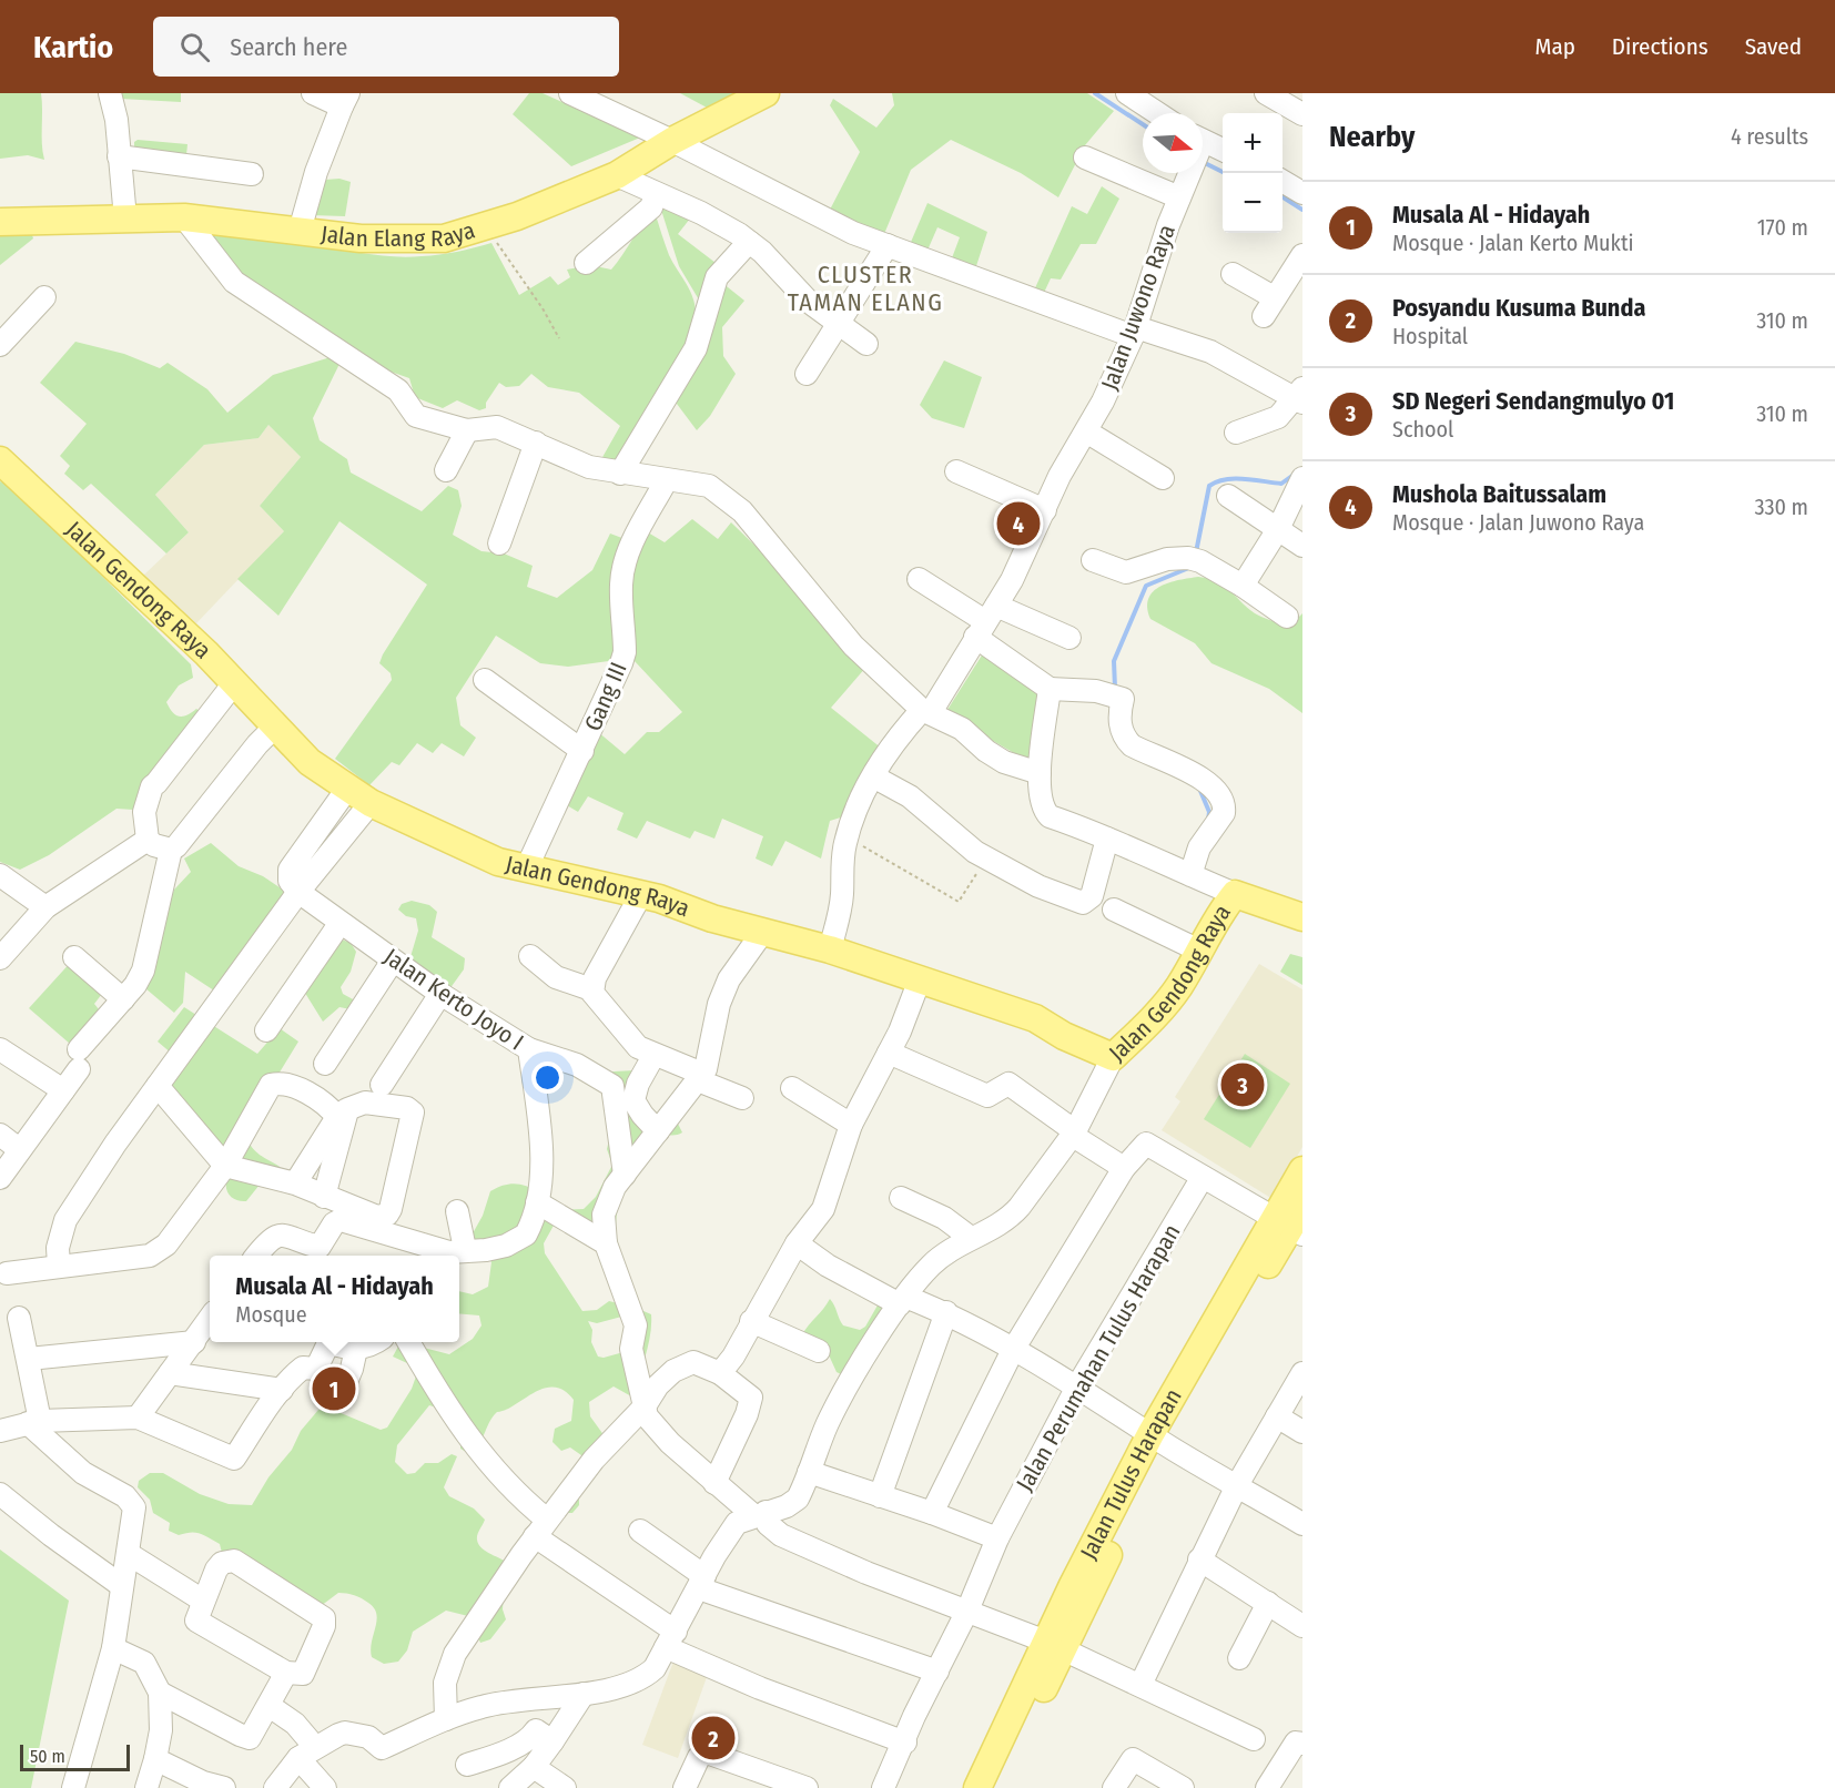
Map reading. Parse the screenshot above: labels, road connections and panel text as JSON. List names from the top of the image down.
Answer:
{
  "streets": {
    "main road": ["Jalan Elang Raya", "Jalan Gendong Raya", "Jalan Tulus Harapan"],
    "street": [
      "Jalan Juwono Raya",
      "Gang III",
      "Jalan Kerto Joyo I",
      "Jalan Perumahan Tulus Harapan"
    ]
  },
  "crossings": [
    ["Jalan Juwono Raya", "Jalan Gendong Raya"],
    ["Jalan Gendong Raya", "Gang III"]
  ],
  "districts": ["CLUSTER TAMAN ELANG"],
  "scale_bar": "50 m",
  "north": "right",
  "page": {
    "header": "Kartio",
    "search": "Search here",
    "nav": ["Map", "Directions", "Saved"],
    "heading": ["Nearby", "4 results"],
    "map_buttons": ["+", "−"],
    "list": [
      {
        "mark": "1",
        "name": "Musala Al - Hidayah",
        "note": "Mosque · Jalan Kerto Mukti",
        "value": "170 m"
      },
      {
        "mark": "2",
        "name": "Posyandu Kusuma Bunda",
        "note": "Hospital",
        "value": "310 m"
      },
      {
        "mark": "3",
        "name": "SD Negeri Sendangmulyo 01",
        "note": "School",
        "value": "310 m"
      },
      {
        "mark": "4",
        "name": "Mushola Baitussalam",
        "note": "Mosque · Jalan Juwono Raya",
        "value": "330 m"
      }
    ],
    "pins": [
      "4",
      "3",
      "1",
      "2"
    ],
    "popup": ["Musala Al - Hidayah", "Mosque"],
    "scale": "50 m"
  }
}
